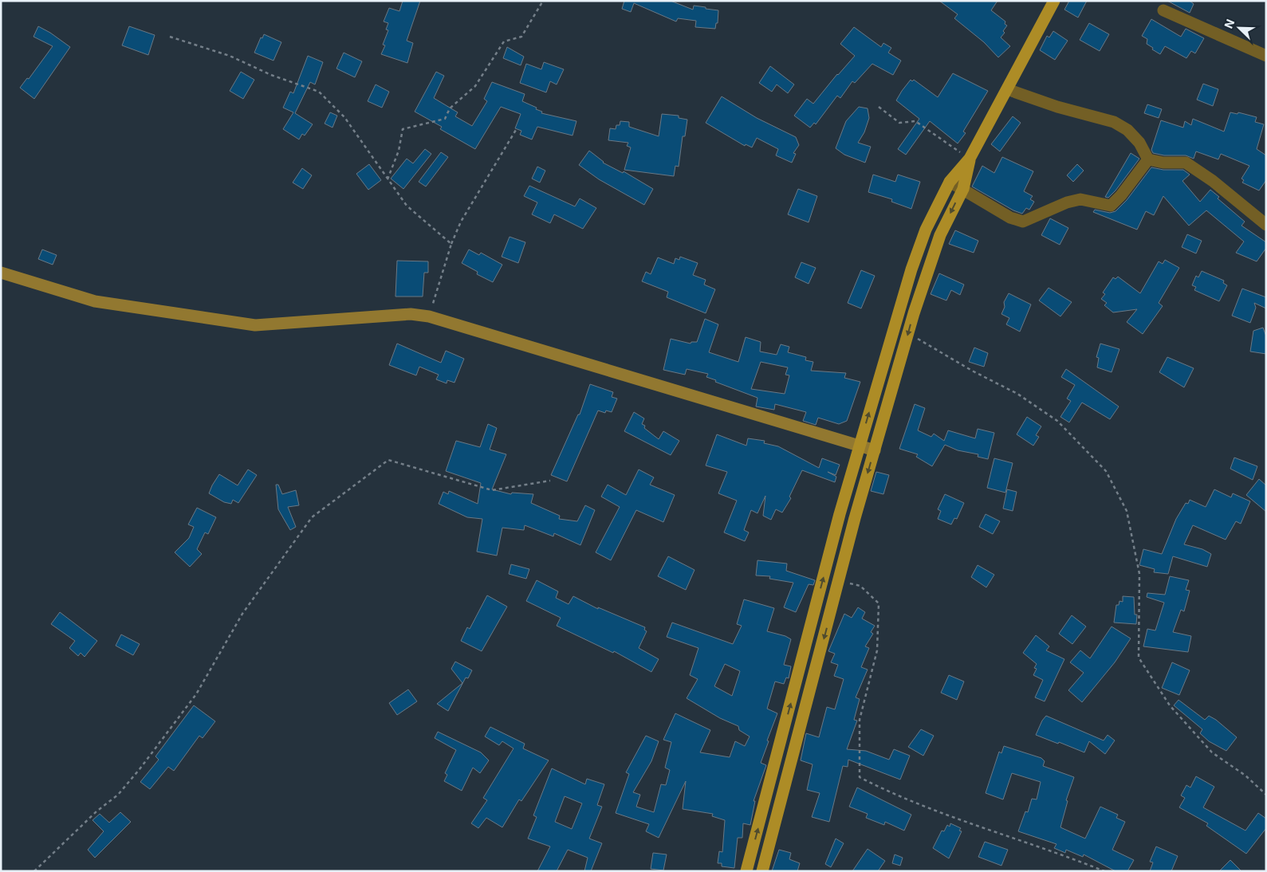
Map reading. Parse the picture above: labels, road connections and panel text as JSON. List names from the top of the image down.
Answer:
{
  "north": "top left"
}
